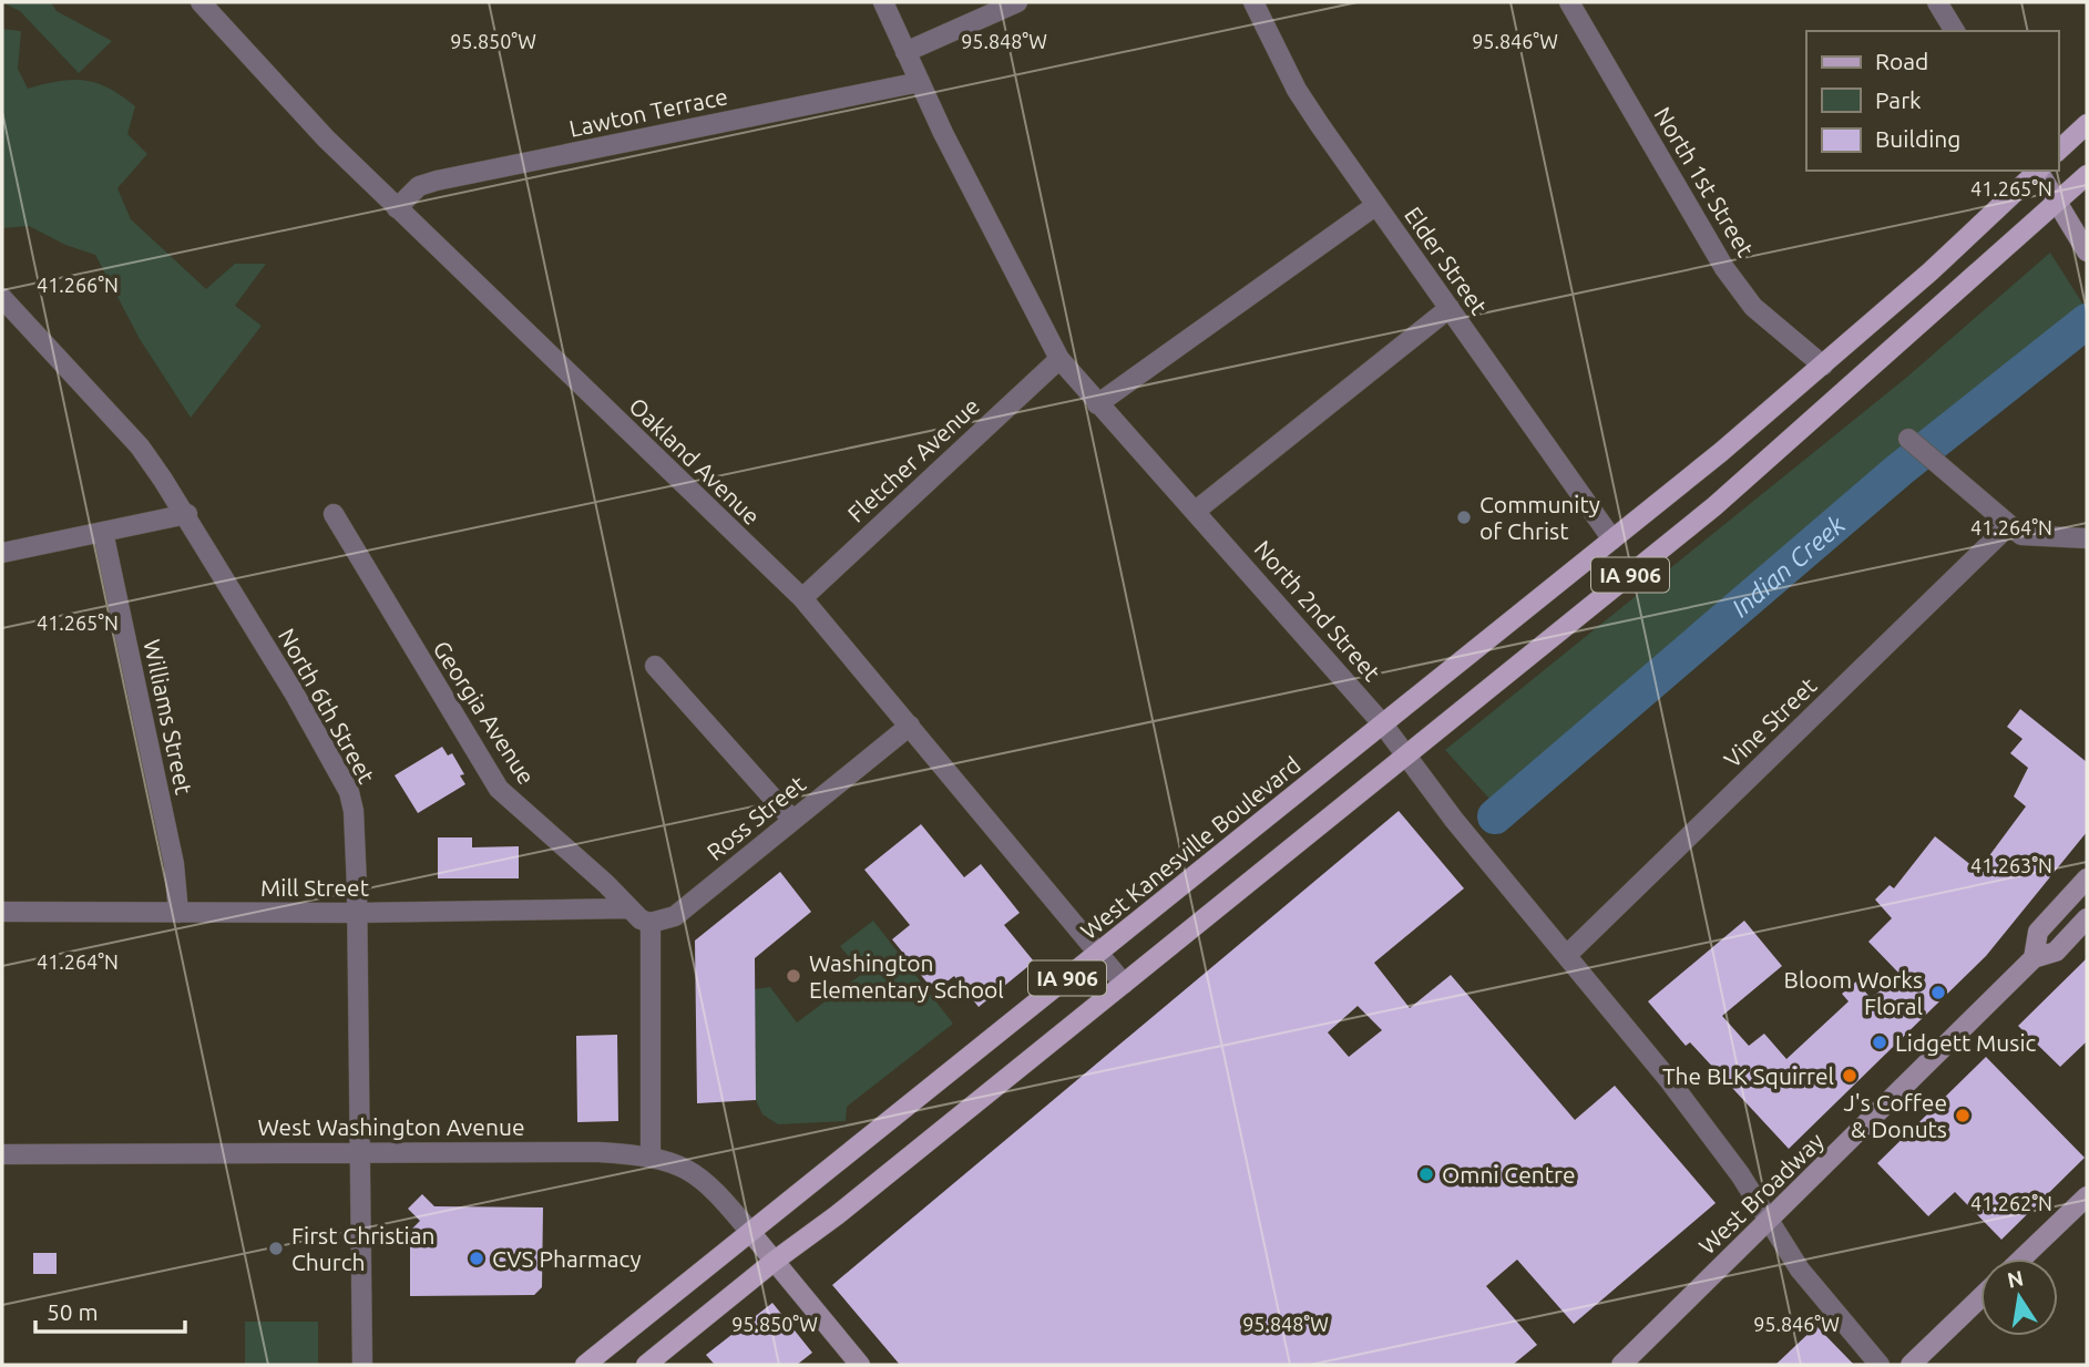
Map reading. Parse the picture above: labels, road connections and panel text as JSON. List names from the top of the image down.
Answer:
{
  "streets": {
    "main road": ["IA 906", "West Kanesville Boulevard", "West Broadway"],
    "street": [
      "Lawton Terrace",
      "North 1st Street",
      "Elder Street",
      "Fletcher Avenue",
      "Oakland Avenue",
      "North 2nd Street",
      "North 6th Street",
      "Georgia Avenue",
      "Williams Street",
      "Vine Street",
      "Ross Street",
      "Mill Street",
      "West Washington Avenue"
    ]
  },
  "crossings": [
    ["Lawton Terrace", "Oakland Avenue"],
    ["Lawton Terrace", "North 2nd Street"],
    ["North 1st Street", "IA 906"],
    ["North 1st Street", "West Kanesville Boulevard"],
    ["Elder Street", "West Kanesville Boulevard"],
    ["Fletcher Avenue", "Oakland Avenue"],
    ["Fletcher Avenue", "North 2nd Street"],
    ["Oakland Avenue", "IA 906"],
    ["Oakland Avenue", "Ross Street"],
    ["Oakland Avenue", "West Kanesville Boulevard"],
    ["IA 906", "North 2nd Street"],
    ["IA 906", "West Kanesville Boulevard"],
    ["North 2nd Street", "Vine Street"],
    ["North 2nd Street", "West Kanesville Boulevard"],
    ["North 2nd Street", "West Broadway"],
    ["North 6th Street", "Mill Street"],
    ["North 6th Street", "West Washington Avenue"],
    ["Georgia Avenue", "Mill Street"],
    ["Williams Street", "Mill Street"],
    ["West Kanesville Boulevard", "West Washington Avenue"]
  ],
  "water": ["Indian Creek"],
  "places": [
    "Community of Christ",
    "Washington Elementary School",
    "Bloom Works Floral",
    "Lidgett Music",
    "The BLK Squirrel",
    "J's Coffee & Donuts",
    "Omni Centre",
    "First Christian Church",
    "CVS Pharmacy"
  ],
  "legend": ["Road", "Park", "Building"],
  "scale_bar": "50 m",
  "north": "top",
  "coordinates": [
    "95.850°W",
    "95.848°W",
    "95.846°W",
    "41.265°N",
    "41.266°N",
    "41.264°N",
    "41.263°N",
    "41.262°N"
  ]
}
